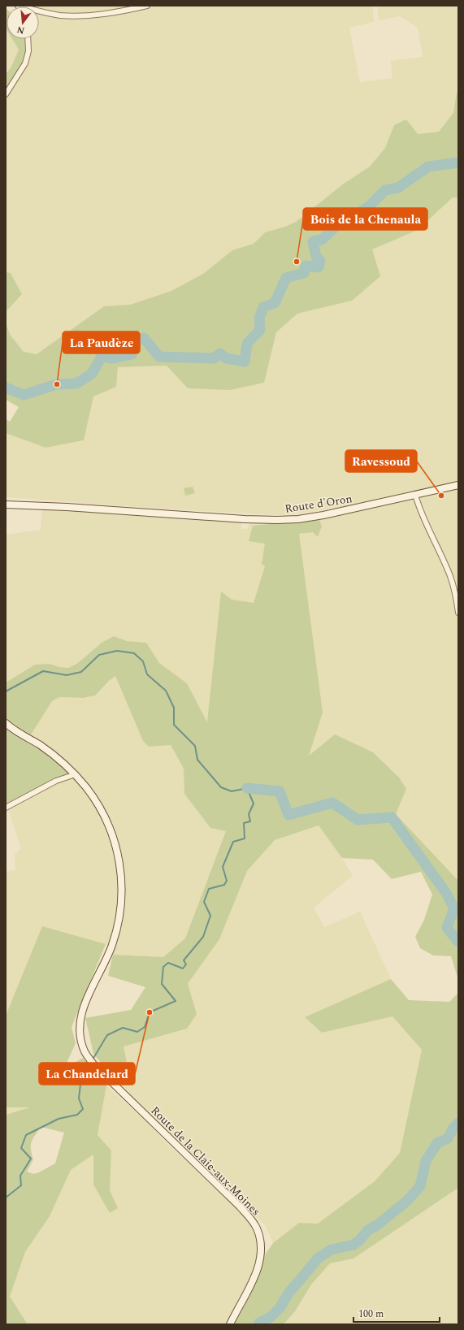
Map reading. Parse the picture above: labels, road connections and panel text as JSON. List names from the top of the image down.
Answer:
{
  "streets": {
    "main road": ["Route d'Oron", "Route de la Claie-aux-Moines"]
  },
  "places": [
    "Bois de la Chenaula",
    "La Paudèze",
    "Ravessoud",
    "La Chandelard"
  ],
  "scale_bar": "100 m",
  "north": "bottom"
}
